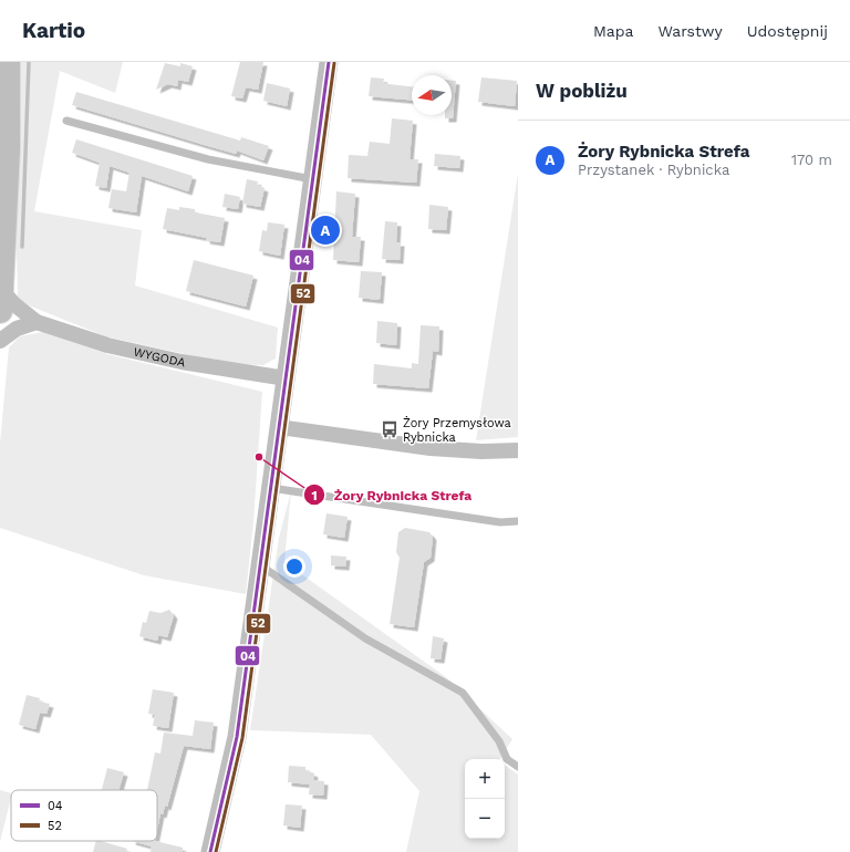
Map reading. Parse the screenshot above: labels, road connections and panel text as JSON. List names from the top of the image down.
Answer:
{
  "streets": {
    "street": ["WYGODA"]
  },
  "places": {
    "bus stop": ["Żory Przemysłowa Rybnicka"],
    "other": ["Żory Rybnicka Strefa"]
  },
  "lines": ["transit line 04", "transit line 52"],
  "legend": ["04", "52"],
  "north": "left",
  "page": {
    "header": "Kartio",
    "nav": ["Mapa", "Warstwy", "Udostępnij"],
    "heading": "W pobliżu",
    "list": [
      {
        "mark": "A",
        "name": "Żory Rybnicka Strefa",
        "note": "Przystanek · Rybnicka",
        "value": "170 m"
      }
    ],
    "pins": "A",
    "map_buttons": ["+", "−"]
  }
}
